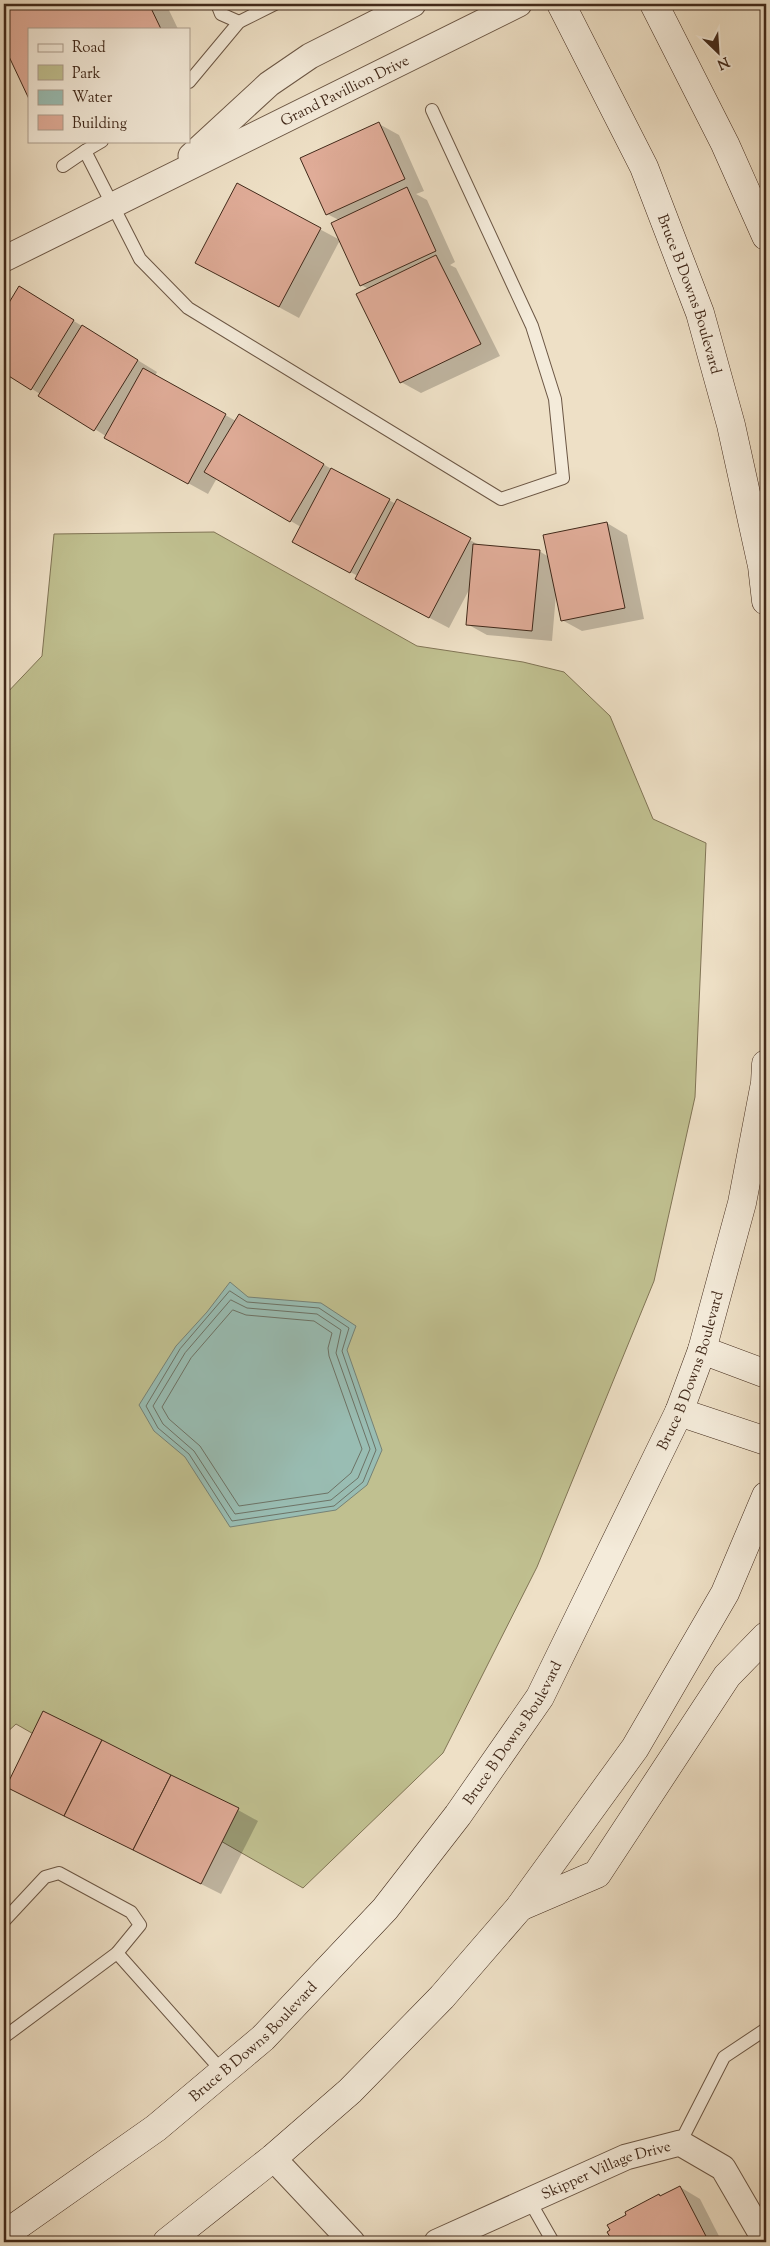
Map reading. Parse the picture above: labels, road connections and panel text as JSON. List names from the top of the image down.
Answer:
{
  "streets": {
    "main road": ["Bruce B Downs Boulevard"],
    "street": ["Grand Pavillion Drive", "Skipper Village Drive"]
  },
  "legend": [
    "Road",
    "Park",
    "Water",
    "Building"
  ],
  "north": "bottom right"
}
